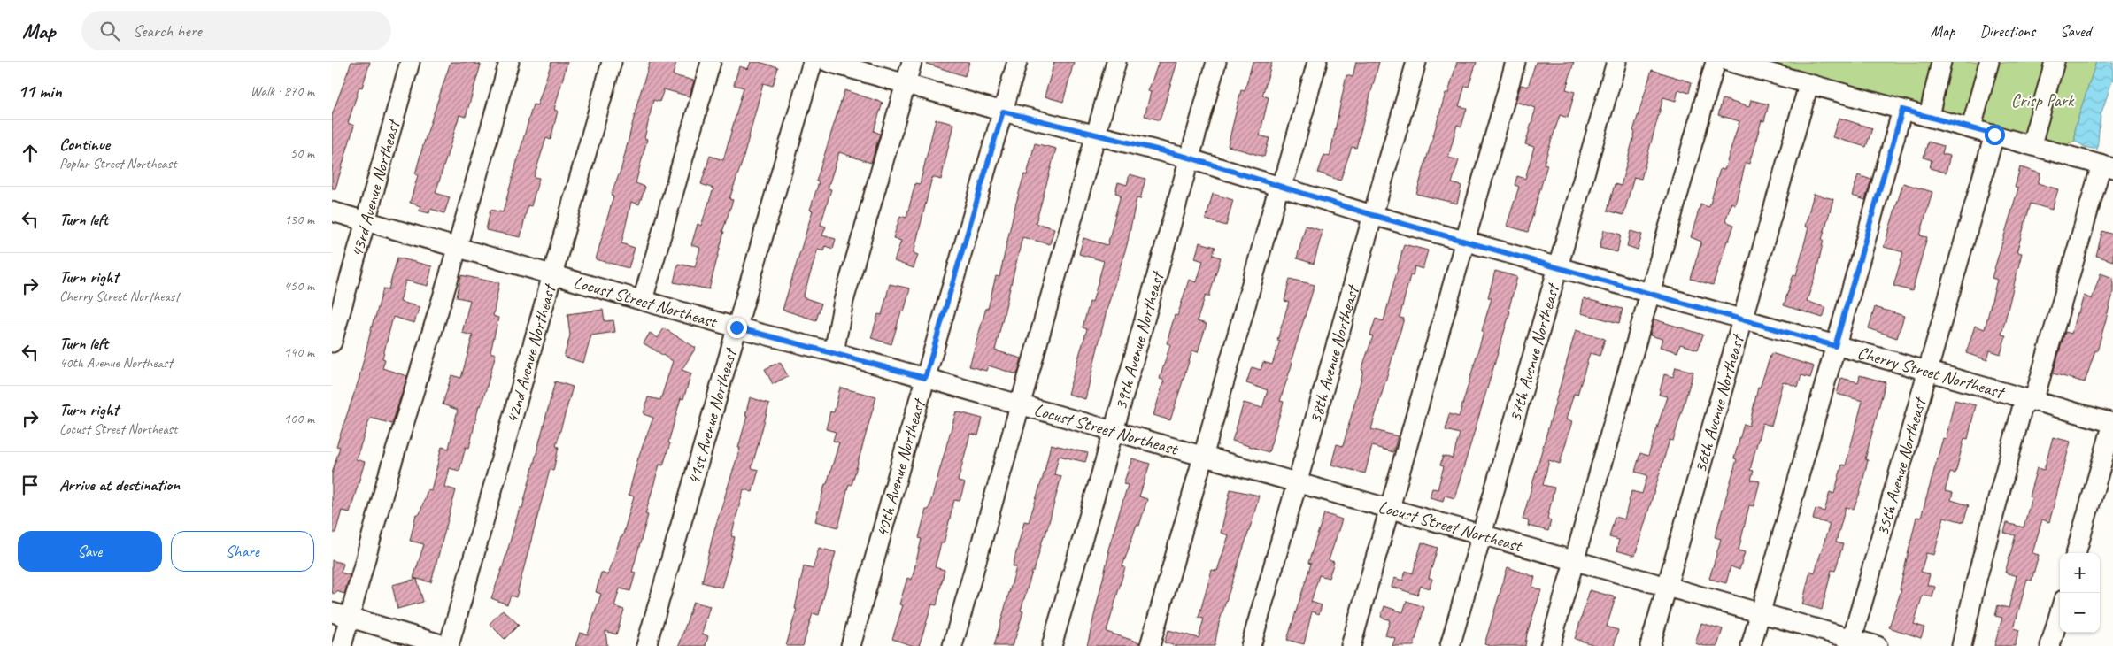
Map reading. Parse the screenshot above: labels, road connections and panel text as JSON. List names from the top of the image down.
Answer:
{
  "streets": {
    "street": [
      "43rd Avenue Northeast",
      "Locust Street Northeast",
      "39th Avenue Northeast",
      "42nd Avenue Northeast",
      "38th Avenue Northeast",
      "37th Avenue Northeast",
      "Cherry Street Northeast",
      "36th Avenue Northeast",
      "41st Avenue Northeast",
      "35th Avenue Northeast",
      "40th Avenue Northeast"
    ]
  },
  "crossings": [
    ["43rd Avenue Northeast", "Locust Street Northeast"],
    ["Locust Street Northeast", "39th Avenue Northeast"],
    ["Locust Street Northeast", "42nd Avenue Northeast"],
    ["Locust Street Northeast", "38th Avenue Northeast"],
    ["Locust Street Northeast", "37th Avenue Northeast"],
    ["Locust Street Northeast", "36th Avenue Northeast"],
    ["Locust Street Northeast", "41st Avenue Northeast"],
    ["Locust Street Northeast", "35th Avenue Northeast"],
    ["Locust Street Northeast", "40th Avenue Northeast"],
    ["39th Avenue Northeast", "Cherry Street Northeast"],
    ["38th Avenue Northeast", "Cherry Street Northeast"],
    ["37th Avenue Northeast", "Cherry Street Northeast"],
    ["Cherry Street Northeast", "36th Avenue Northeast"],
    ["Cherry Street Northeast", "35th Avenue Northeast"],
    ["Cherry Street Northeast", "40th Avenue Northeast"]
  ],
  "parks": ["Crisp Park"],
  "page": {
    "header": "Map",
    "search": "Search here",
    "nav": ["Map", "Directions", "Saved"],
    "heading": ["11 min", "Walk · 870 m"],
    "list": [
      ["Continue", "Poplar Street Northeast", "50 m"],
      ["Turn left", "130 m"],
      ["Turn right", "Cherry Street Northeast", "450 m"],
      ["Turn left", "40th Avenue Northeast", "140 m"],
      ["Turn right", "Locust Street Northeast", "100 m"],
      "Arrive at destination"
    ],
    "buttons": ["Save", "Share"],
    "map_buttons": ["+", "−"]
  }
}
